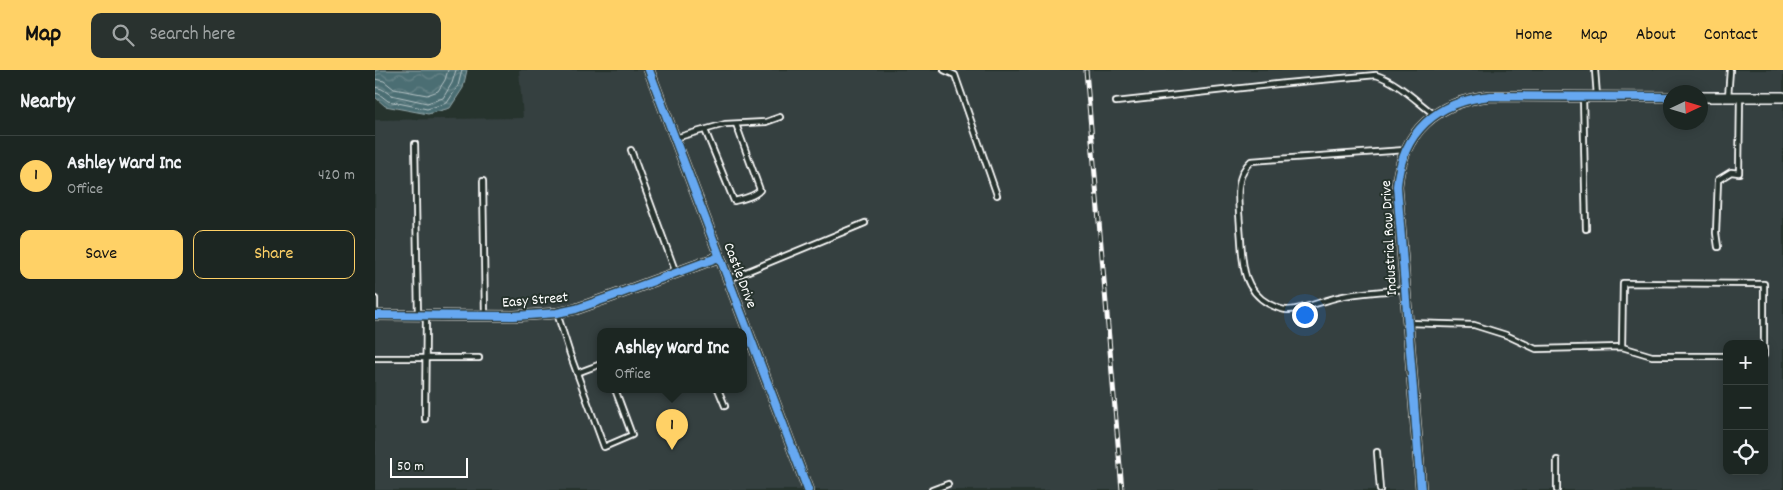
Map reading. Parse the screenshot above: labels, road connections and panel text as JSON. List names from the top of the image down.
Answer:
{
  "streets": {
    "street": ["Industrial Row Drive", "Castle Drive", "Easy Street"]
  },
  "crossings": [
    ["Castle Drive", "Easy Street"]
  ],
  "scale_bar": "50 m",
  "north": "right",
  "page": {
    "header": "Map",
    "search": "Search here",
    "nav": [
      "Home",
      "Map",
      "About",
      "Contact"
    ],
    "heading": "Nearby",
    "list": [
      {
        "mark": "1",
        "name": "Ashley Ward Inc",
        "note": "Office",
        "value": "420 m"
      }
    ],
    "buttons": ["Save", "Share"],
    "popup": ["Ashley Ward Inc", "Office"],
    "map_buttons": ["+", "−"],
    "pins": "1",
    "scale": "50 m"
  }
}
